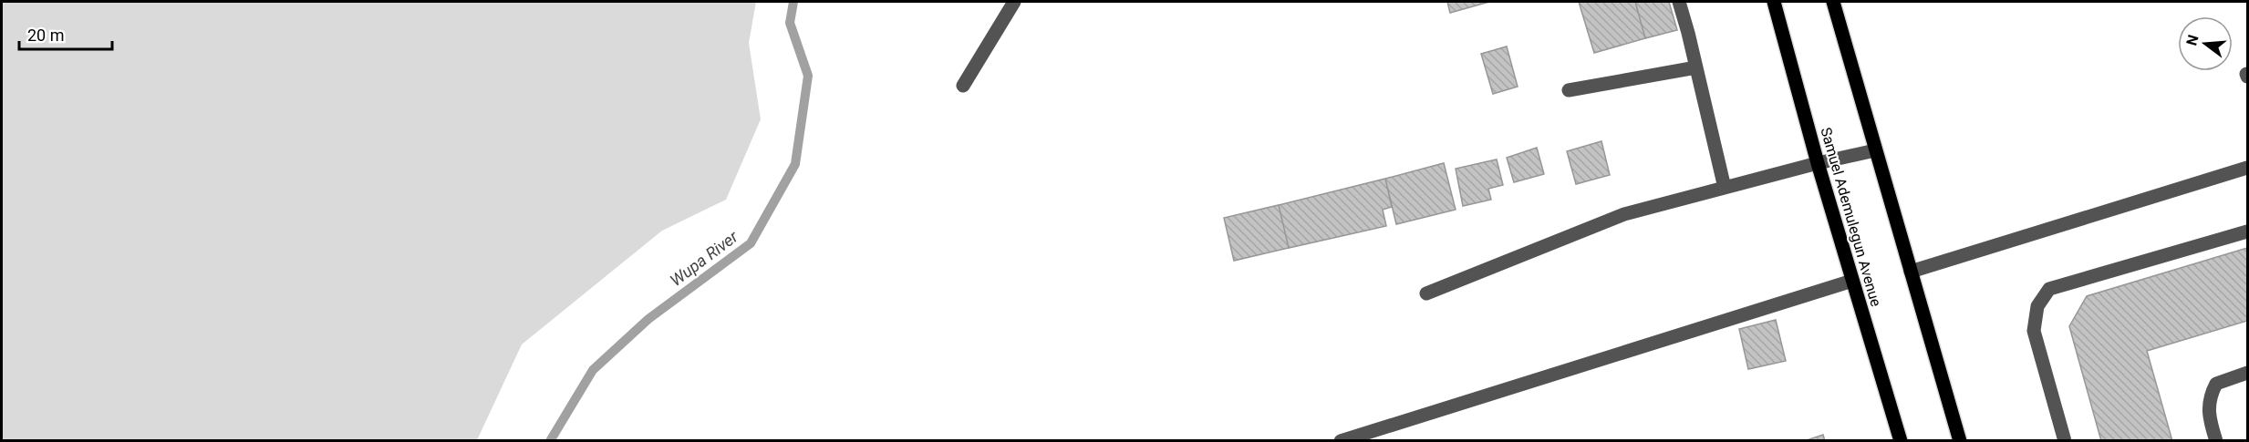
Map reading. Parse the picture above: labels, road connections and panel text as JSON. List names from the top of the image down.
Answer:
{
  "streets": {
    "main road": ["Samuel Ademulegun Avenue"]
  },
  "water": ["Wupa River"],
  "scale_bar": "20 m",
  "north": "left"
}
